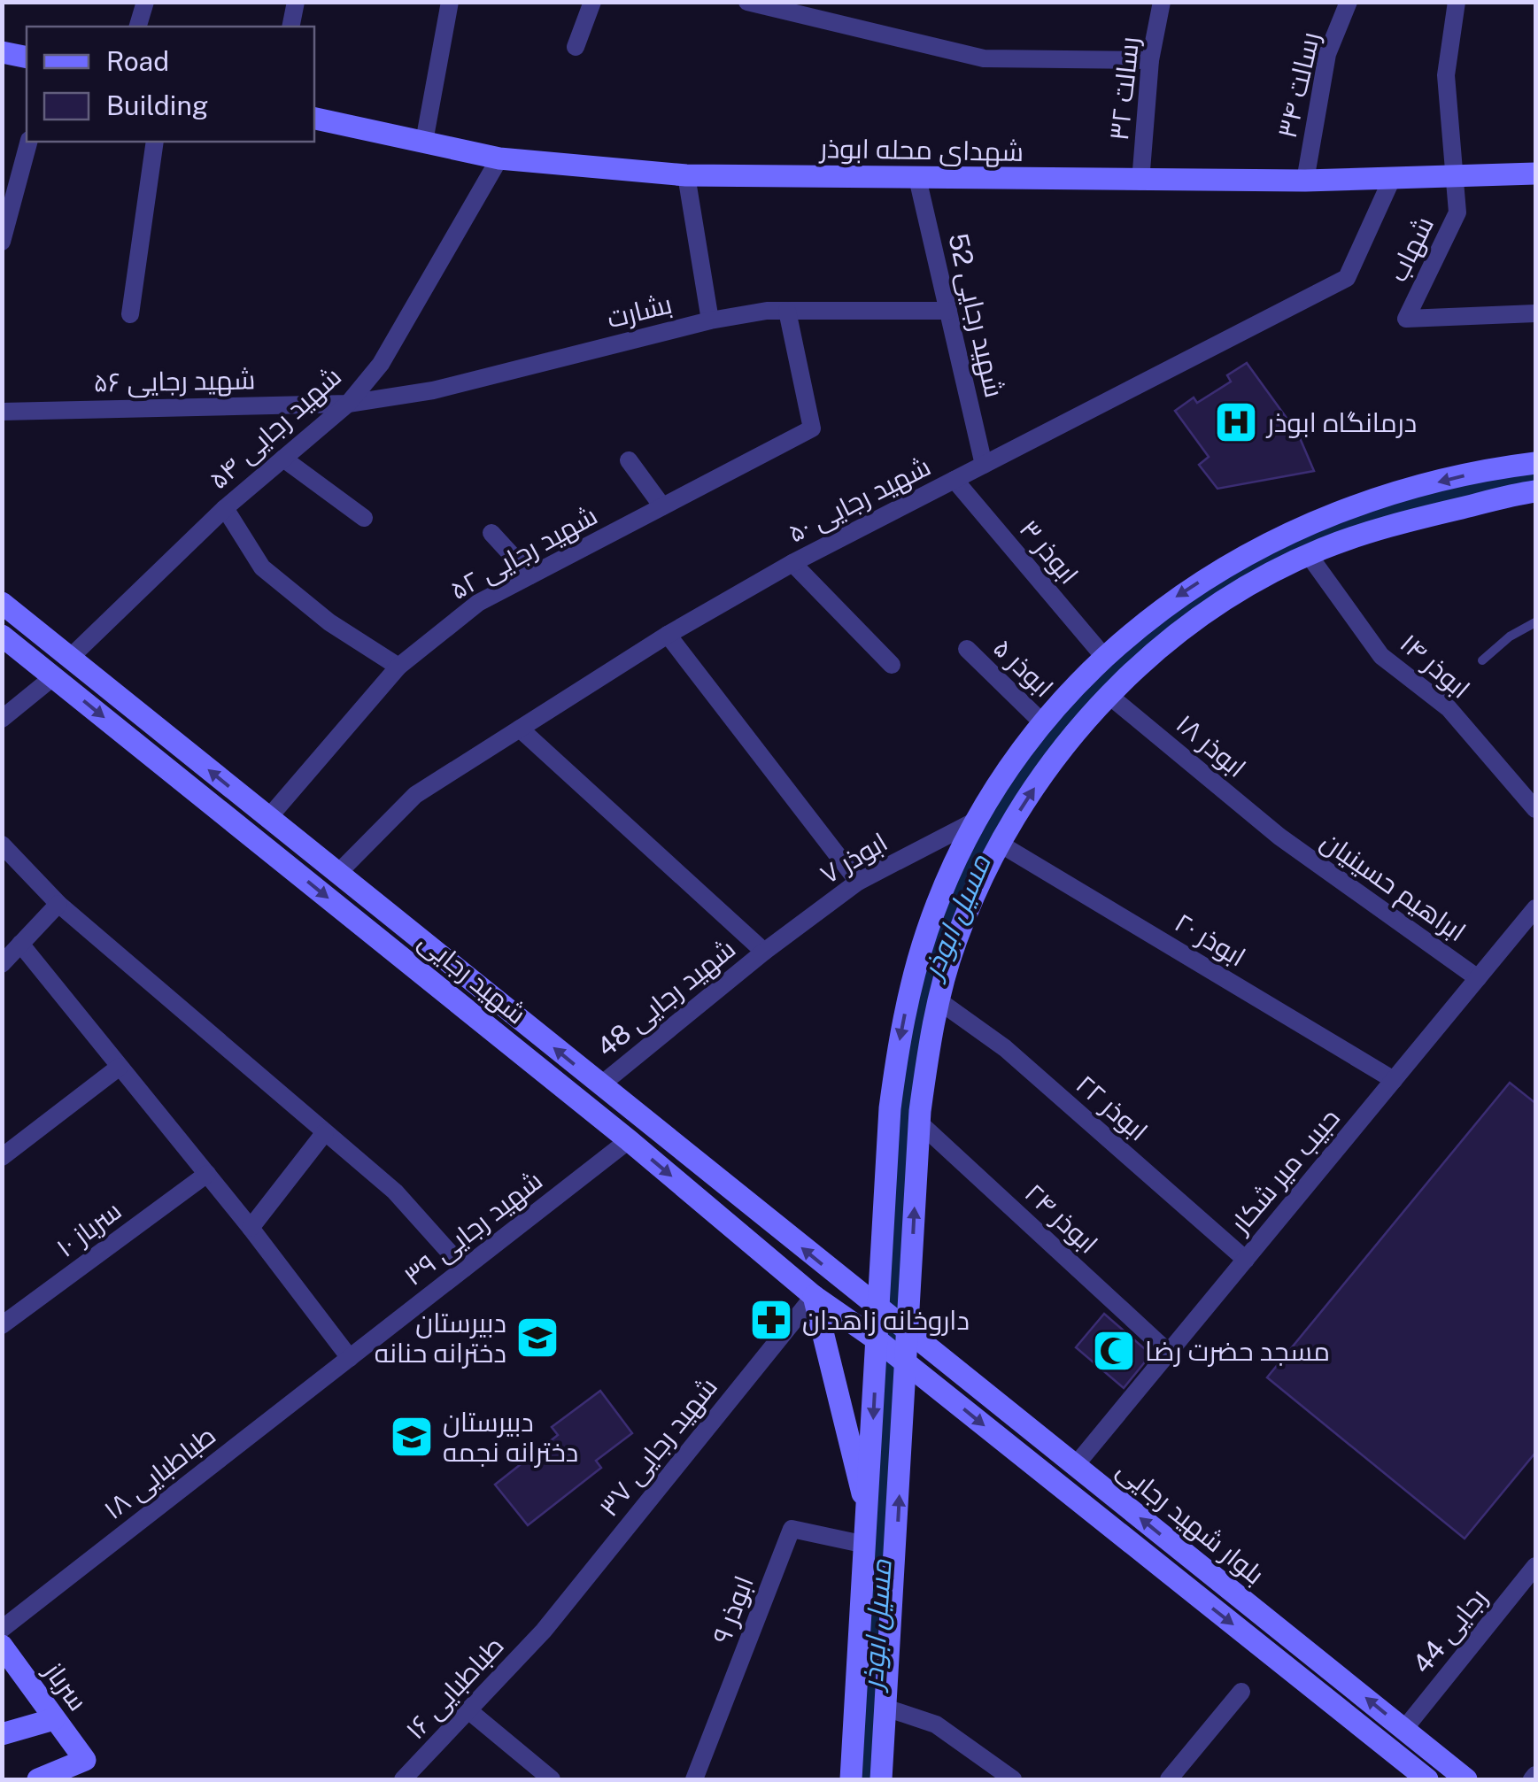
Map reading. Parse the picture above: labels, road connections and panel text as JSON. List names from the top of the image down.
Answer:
{
  "streets": {
    "street": [
      "رسالت ۳۴",
      "رسالت ۳۲",
      "شهدای محله ابوذر",
      "شهاب",
      "بشارت",
      "شهید رجایی 52",
      "شهید رجایی ۵۶",
      "شهید رجایی ۵۴",
      "شهید رجایی ۵۰",
      "ابوذر ۳",
      "شهید رجایی ۵۲",
      "ابوذر ۱۴",
      "ابوذر ۵",
      "ابوذر ۱۸",
      "ابوذر ۷",
      "ابراهیم حسینیان",
      "ابوذر ۲۰",
      "شهید رجایی",
      "شهید رجایی 48",
      "ابوذر ۲۲",
      "حبیب میر شکار",
      "ابوذر ۲۴",
      "شهید رجایی ۳۹",
      "سرباز ۱۰",
      "شهید رجایی ۳۷",
      "طباطبایی ۱۸",
      "بلوار شهید رجایی",
      "ابوذر ۹",
      "رجایی 44",
      "سرباز",
      "طباطبایی ۱۶"
    ]
  },
  "crossings": [
    ["رسالت ۳۴", "شهدای محله ابوذر"],
    ["رسالت ۳۲", "شهدای محله ابوذر"],
    ["شهدای محله ابوذر", "شهاب"],
    ["شهدای محله ابوذر", "شهید رجایی 52"],
    ["شهدای محله ابوذر", "شهید رجایی ۵۴"],
    ["شهدای محله ابوذر", "شهید رجایی ۵۰"],
    ["بشارت", "شهید رجایی 52"],
    ["بشارت", "شهید رجایی ۵۶"],
    ["بشارت", "شهید رجایی ۵۴"],
    ["بشارت", "شهید رجایی ۵۲"],
    ["شهید رجایی 52", "شهید رجایی ۵۰"],
    ["شهید رجایی ۵۶", "شهید رجایی ۵۴"],
    ["شهید رجایی ۵۴", "شهید رجایی"],
    ["شهید رجایی ۵۰", "ابوذر ۳"],
    ["شهید رجایی ۵۰", "شهید رجایی"],
    ["شهید رجایی ۵۲", "شهید رجایی"],
    ["ابوذر ۱۸", "ابراهیم حسینیان"],
    ["ابوذر ۷", "شهید رجایی 48"],
    ["ابراهیم حسینیان", "حبیب میر شکار"],
    ["ابوذر ۲۰", "حبیب میر شکار"],
    ["شهید رجایی", "شهید رجایی 48"],
    ["شهید رجایی", "شهید رجایی ۳۹"],
    ["شهید رجایی", "شهید رجایی ۳۷"],
    ["شهید رجایی", "بلوار شهید رجایی"],
    ["ابوذر ۲۲", "حبیب میر شکار"],
    ["حبیب میر شکار", "ابوذر ۲۴"],
    ["حبیب میر شکار", "بلوار شهید رجایی"],
    ["شهید رجایی ۳۹", "طباطبایی ۱۸"],
    ["شهید رجایی ۳۷", "طباطبایی ۱۶"],
    ["بلوار شهید رجایی", "رجایی 44"]
  ],
  "water": ["مسیل ابوذر"],
  "places": {
    "hospital": ["درمانگاه ابوذر"],
    "pharmacy": ["داروخانه زاهدان"],
    "school or university": ["دبیرستان دخترانه حنانه", "دبیرستان دخترانه نجمه"],
    "mosque": ["مسجد حضرت رضا"]
  },
  "legend": ["Road", "Building"]
}
